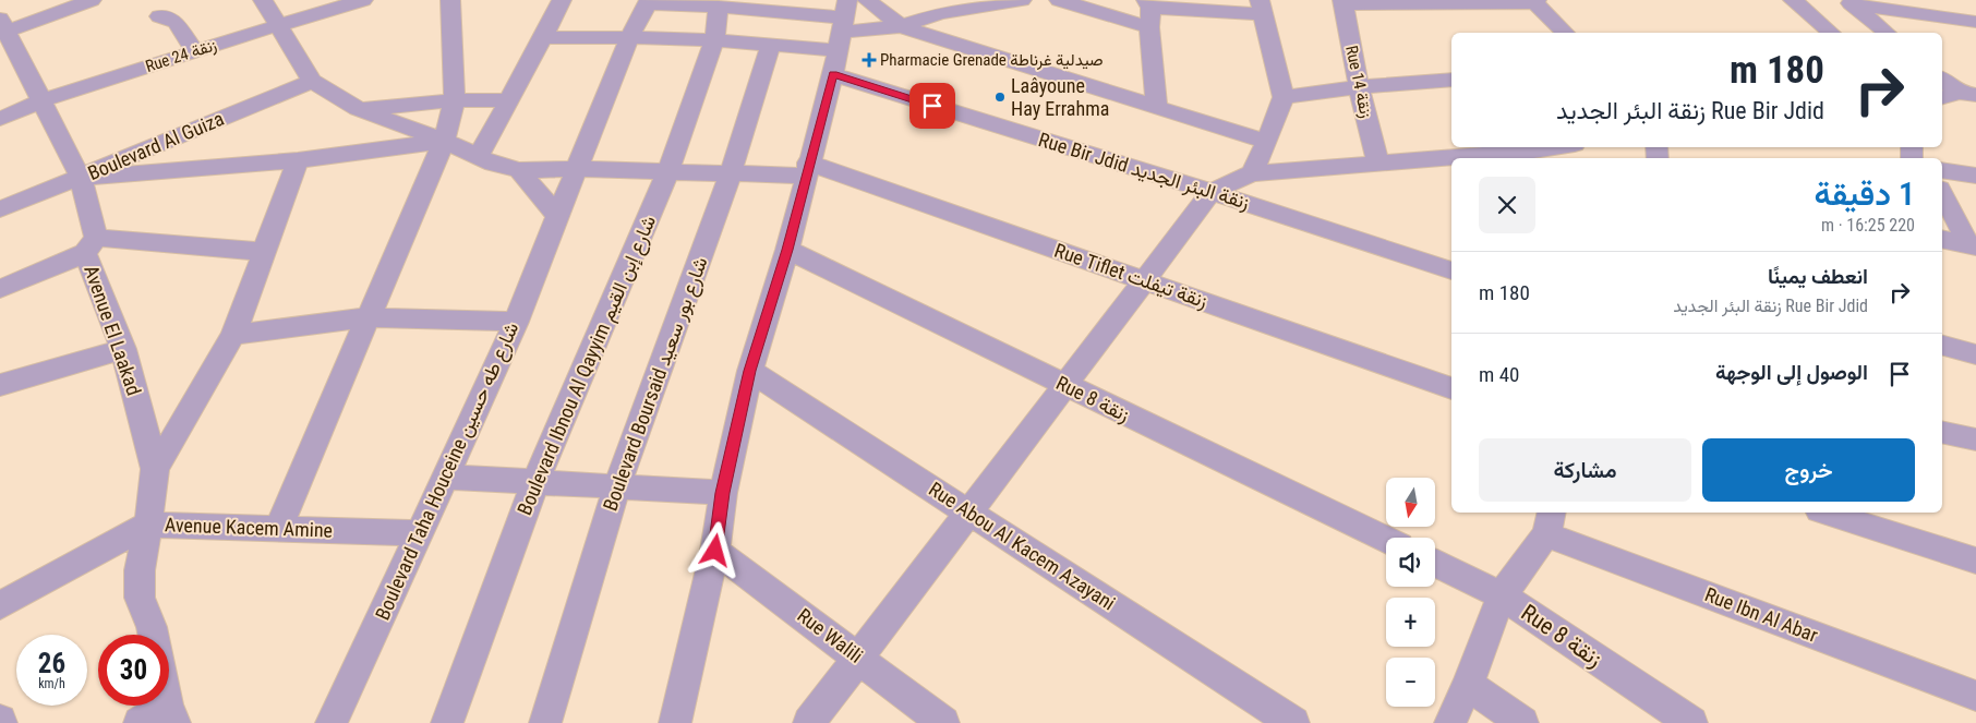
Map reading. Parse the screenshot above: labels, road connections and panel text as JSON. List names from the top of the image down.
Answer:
{
  "streets": {
    "street": [
      "Rue 24 زنقة",
      "Rue 14 زنقة",
      "Boulevard Al Guiza",
      "Rue Bir Jdid زنقة البئر الجديد",
      "Rue Tiflet زنقة تيفلت",
      "Avenue El Laakad",
      "Boulevard Ibnou Al Qayyim شارع إبن القيم",
      "Boulevard Boursaid شارع بور سعيد",
      "Rue 8 زنقة",
      "Boulevard Taha Houceine شارع طه حسين",
      "Avenue Kacem Amine",
      "Rue Abou Al Kacem Azayani",
      "Rue Ibn Al Abar",
      "Rue Walili"
    ]
  },
  "crossings": [
    ["Rue 24 زنقة", "Avenue El Laakad"],
    ["Boulevard Al Guiza", "Avenue El Laakad"],
    ["Rue Tiflet زنقة تيفلت", "Boulevard Ibnou Al Qayyim شارع إبن القيم"],
    ["Rue Tiflet زنقة تيفلت", "Boulevard Boursaid شارع بور سعيد"],
    ["Rue Tiflet زنقة تيفلت", "Boulevard Taha Houceine شارع طه حسين"],
    ["Boulevard Taha Houceine شارع طه حسين", "Avenue Kacem Amine"]
  ],
  "places": {
    "health": ["Pharmacie Grenade صيدلية غرناطة"],
    "other": ["Laâyoune Hay Errahma"]
  },
  "north": "bottom",
  "page": {
    "turn": ["180 m", "Rue Bir Jdid زنقة البئر الجديد"],
    "heading": ["1 دقيقة", "220 m · 16:25"],
    "list": [
      {
        "name": "انعطف يمينًا",
        "note": "Rue Bir Jdid زنقة البئر الجديد",
        "value": "180 m"
      },
      {
        "name": "الوصول إلى الوجهة",
        "value": "40 m"
      }
    ],
    "buttons": ["خروج", "مشاركة"],
    "map_buttons": ["+", "−"],
    "speed": "26 km/h",
    "limit": "30"
  }
}
